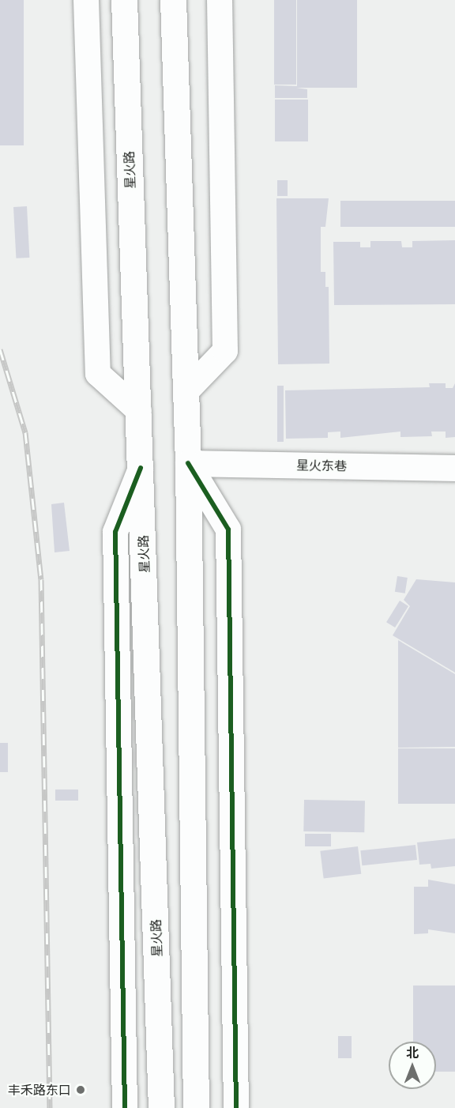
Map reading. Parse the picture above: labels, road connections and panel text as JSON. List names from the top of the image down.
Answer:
{
  "streets": {
    "main road": ["星火路", "星火东巷"]
  },
  "places": ["丰禾路东口"],
  "north": "top"
}
